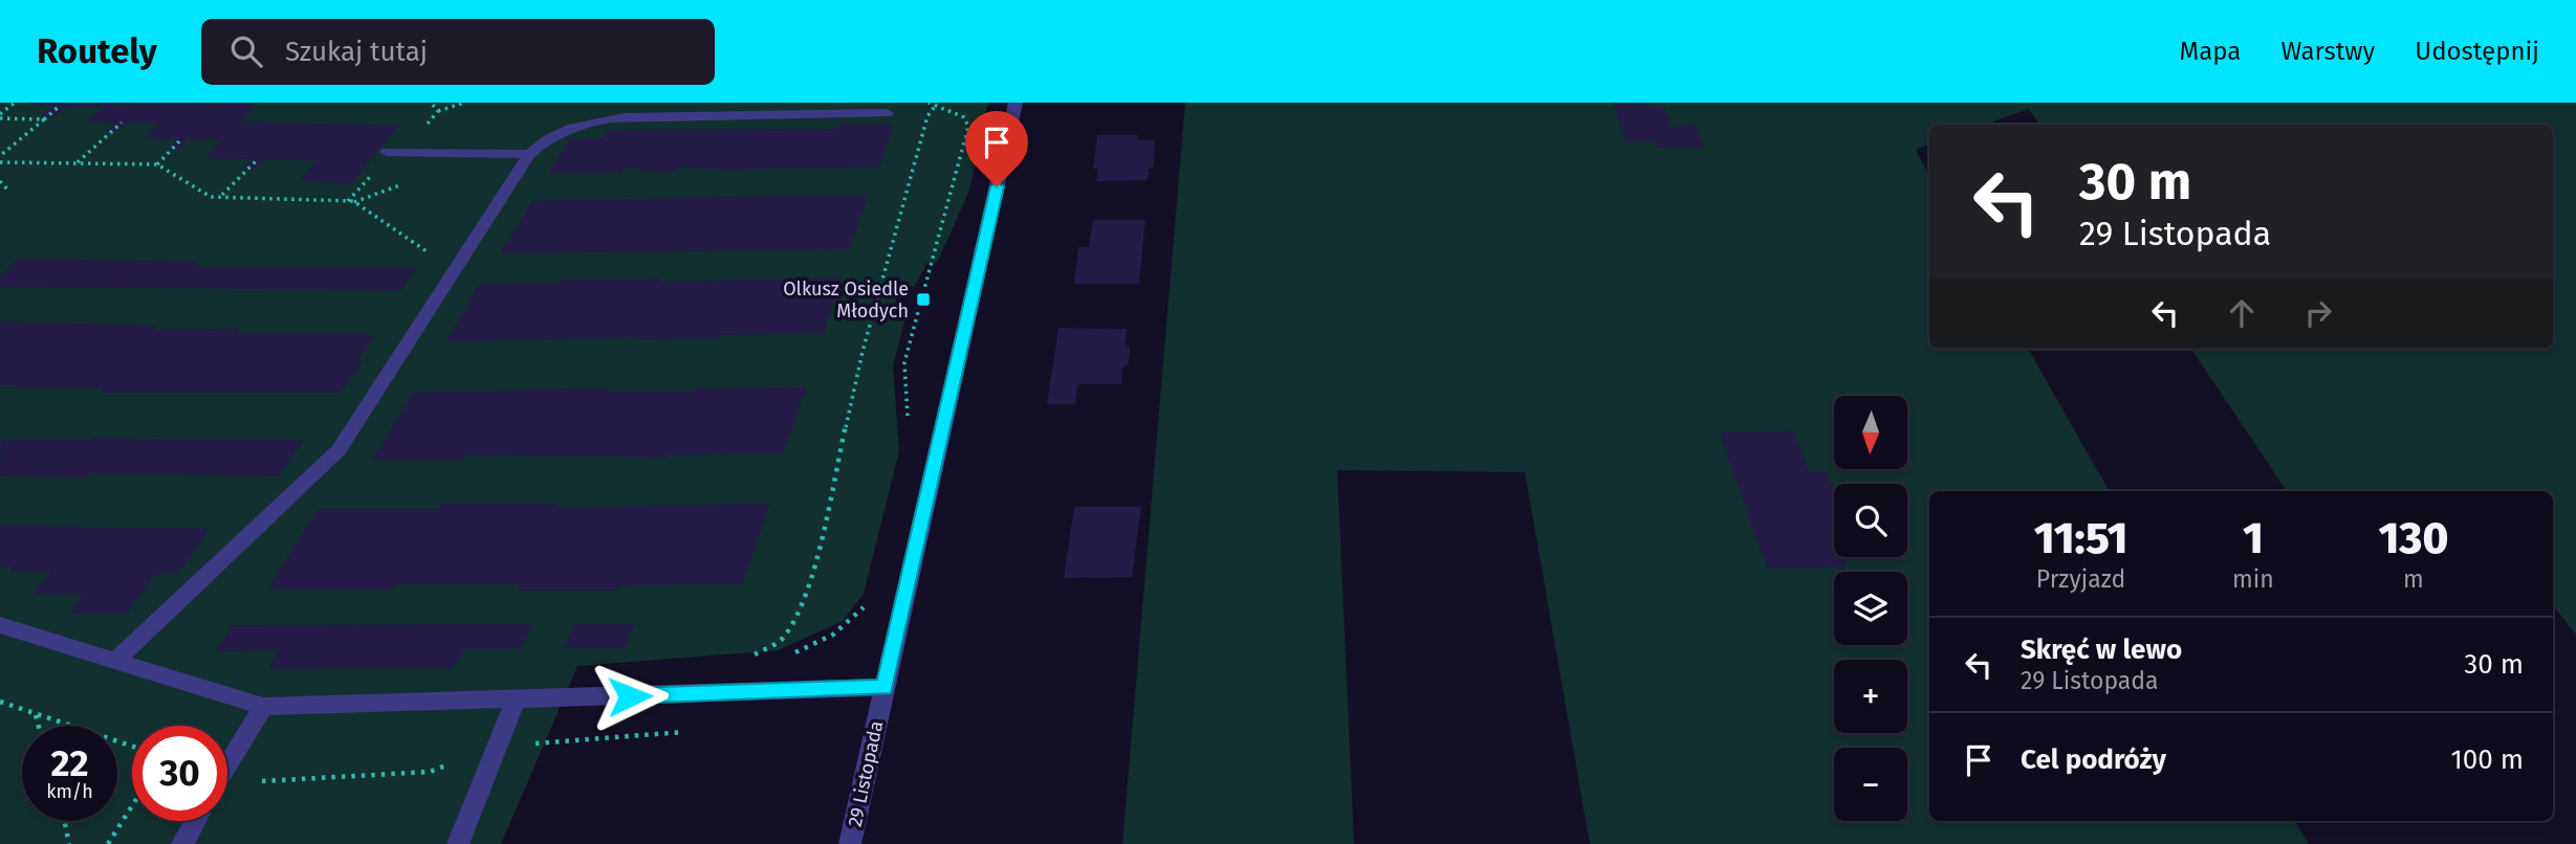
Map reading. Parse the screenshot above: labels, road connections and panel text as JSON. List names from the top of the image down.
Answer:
{
  "streets": {
    "street": ["29 Listopada"]
  },
  "places": {
    "transit": ["Olkusz Osiedle Młodych"]
  },
  "north": "bottom",
  "page": {
    "header": "Routely",
    "search": "Szukaj tutaj",
    "nav": ["Mapa", "Warstwy", "Udostępnij"],
    "turn": ["30 m", "29 Listopada"],
    "map_buttons": ["+", "−"],
    "eta": [
      "11:51",
      "Przyjazd",
      "1",
      "min",
      "130",
      "m"
    ],
    "list": [
      {
        "name": "Skręć w lewo",
        "note": "29 Listopada",
        "value": "30 m"
      },
      {
        "name": "Cel podróży",
        "value": "100 m"
      }
    ],
    "speed": "22 km/h",
    "limit": "30"
  }
}
